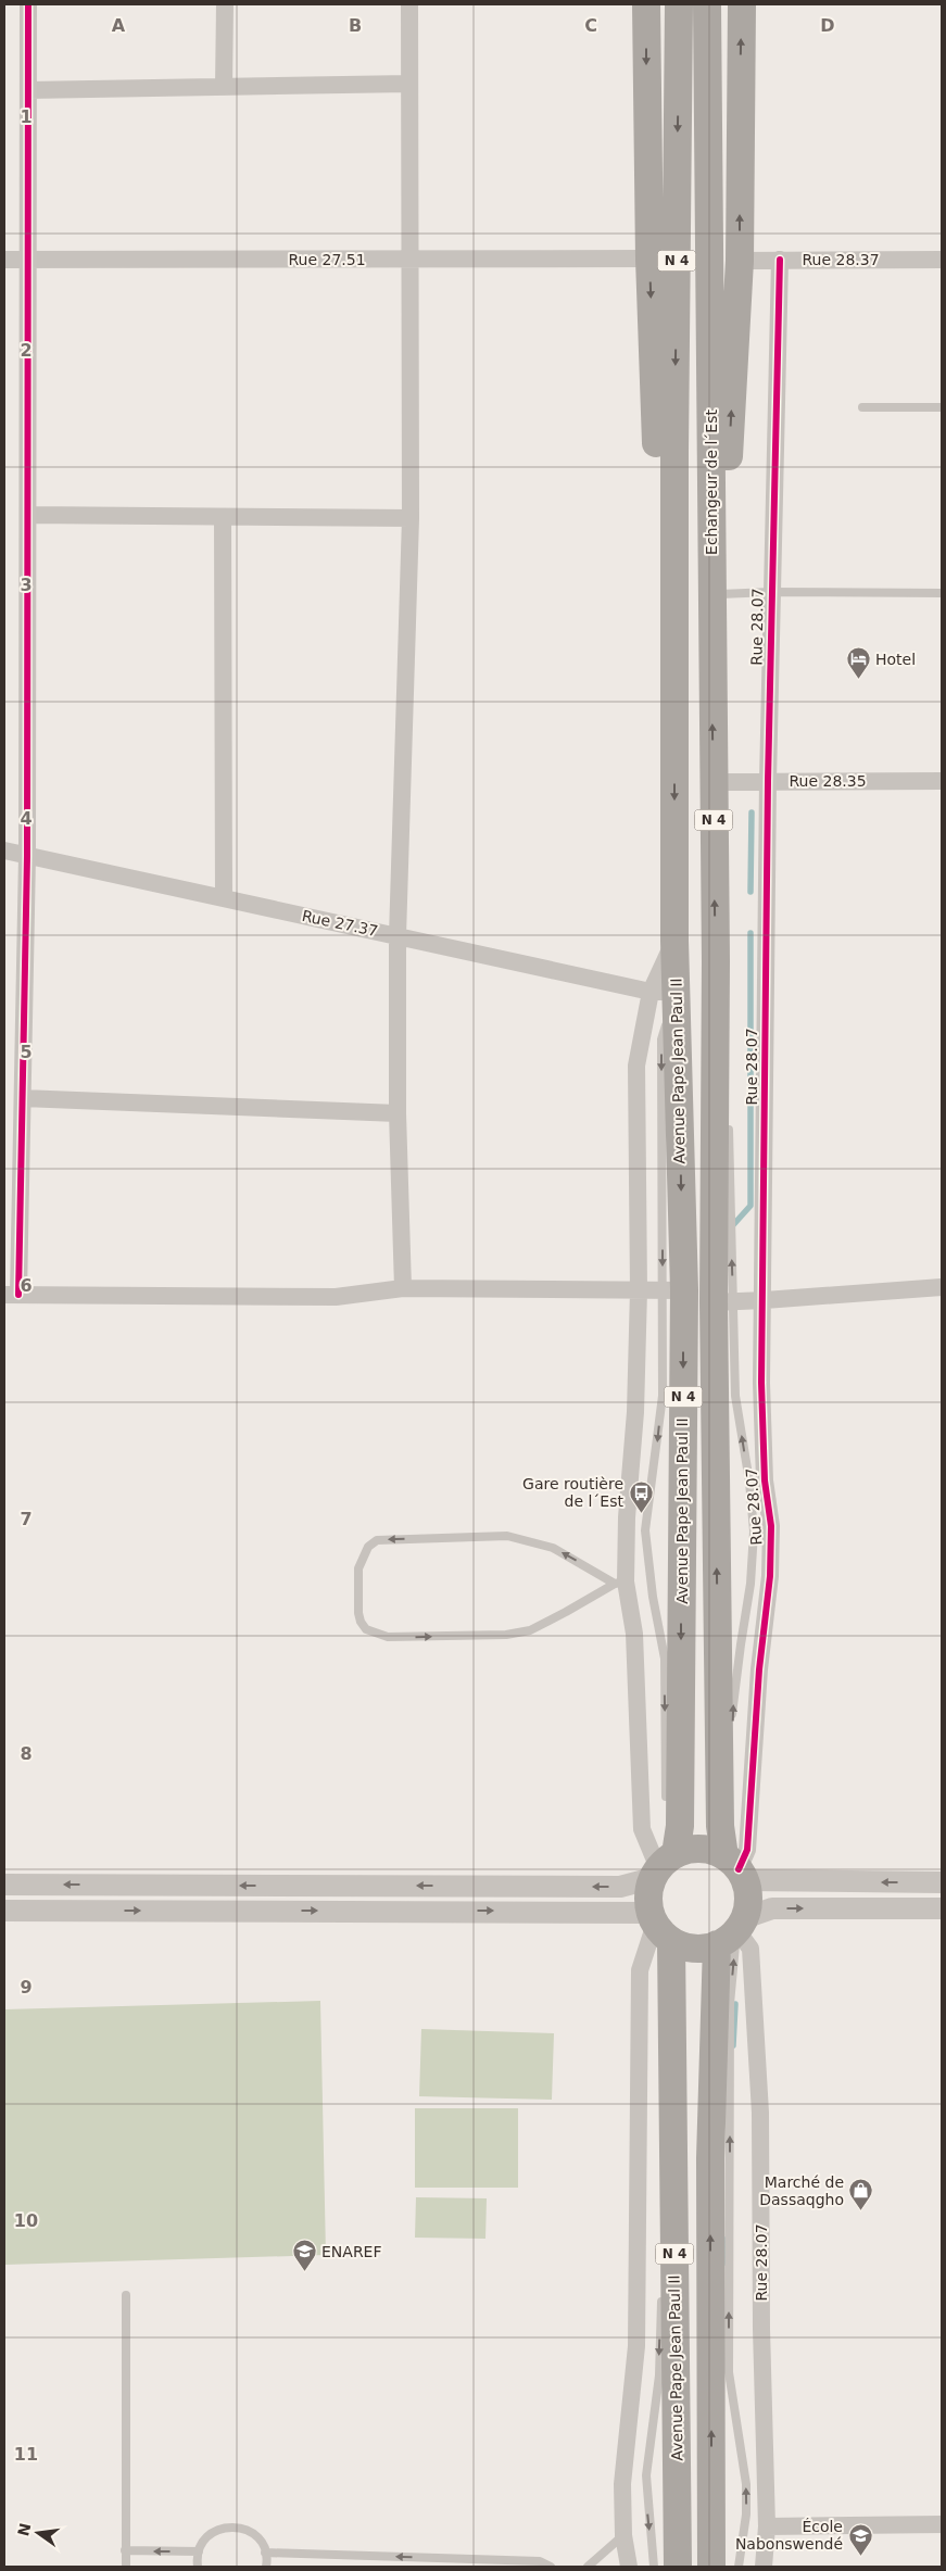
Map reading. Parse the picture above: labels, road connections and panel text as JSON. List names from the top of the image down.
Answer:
{
  "streets": {
    "highway": ["N 4", "Echangeur de l´Est", "Avenue Pape Jean Paul II"],
    "street": [
      "Rue 27.51",
      "Rue 28.37",
      "Rue 28.07",
      "Rue 28.35",
      "Rue 27.37"
    ]
  },
  "crossings": [
    ["Rue 28.37", "Rue 28.07"],
    ["N 4", "Echangeur de l´Est"],
    ["N 4", "Rue 28.07"],
    ["N 4", "Avenue Pape Jean Paul II"],
    ["Echangeur de l´Est", "Rue 28.35"],
    ["Echangeur de l´Est", "Avenue Pape Jean Paul II"],
    ["Rue 28.07", "Rue 28.35"],
    ["Rue 28.07", "Avenue Pape Jean Paul II"],
    ["Rue 27.37", "Avenue Pape Jean Paul II"]
  ],
  "places": {
    "hotel": ["Hotel"],
    "bus stop": ["Gare routière de l´Est"],
    "shop": ["Marché de Dassaqgho"],
    "school or university": ["ENAREF", "École Nabonswendé"]
  },
  "north": "left",
  "grid": {
    "columns": [
      "A",
      "B",
      "C",
      "D"
    ],
    "rows": [
      "1",
      "2",
      "3",
      "4",
      "5",
      "6",
      "7",
      "8",
      "9",
      "10",
      "11"
    ]
  }
}
